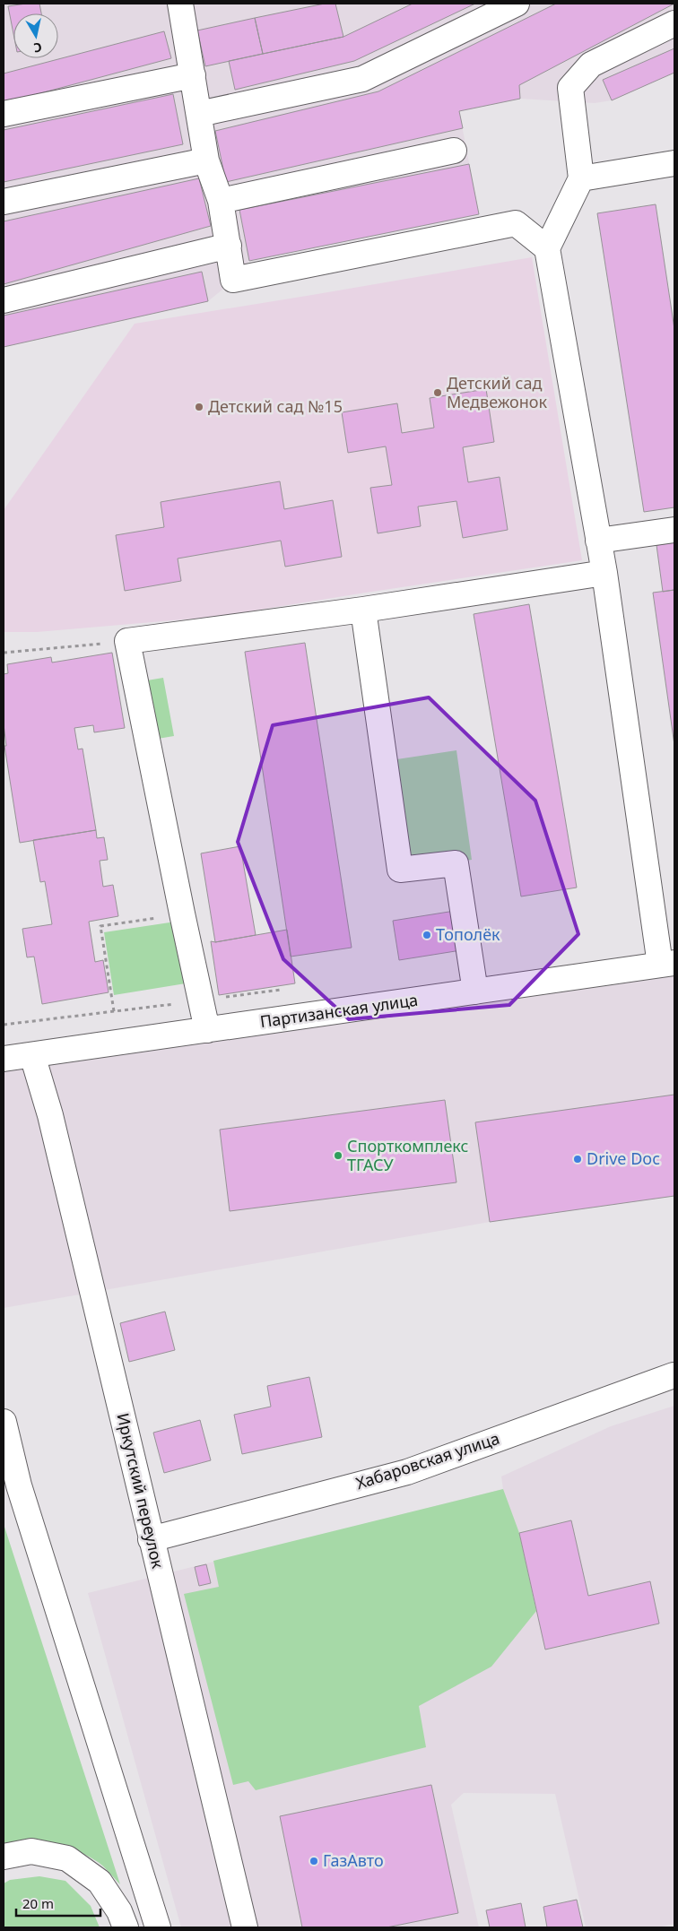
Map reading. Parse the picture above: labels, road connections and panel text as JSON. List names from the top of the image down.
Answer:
{
  "streets": {
    "street": ["Партизанская улица", "Хабаровская улица", "Иркутский переулок"]
  },
  "crossings": [
    ["Партизанская улица", "Иркутский переулок"],
    ["Хабаровская улица", "Иркутский переулок"]
  ],
  "places": [
    "Детский сад Медвежонок",
    "Детский сад №15",
    "Тополёк",
    "Спорткомплекс ТГАСУ",
    "Drive Doc",
    "ГазАвто"
  ],
  "scale_bar": "20 m",
  "north": "bottom"
}
